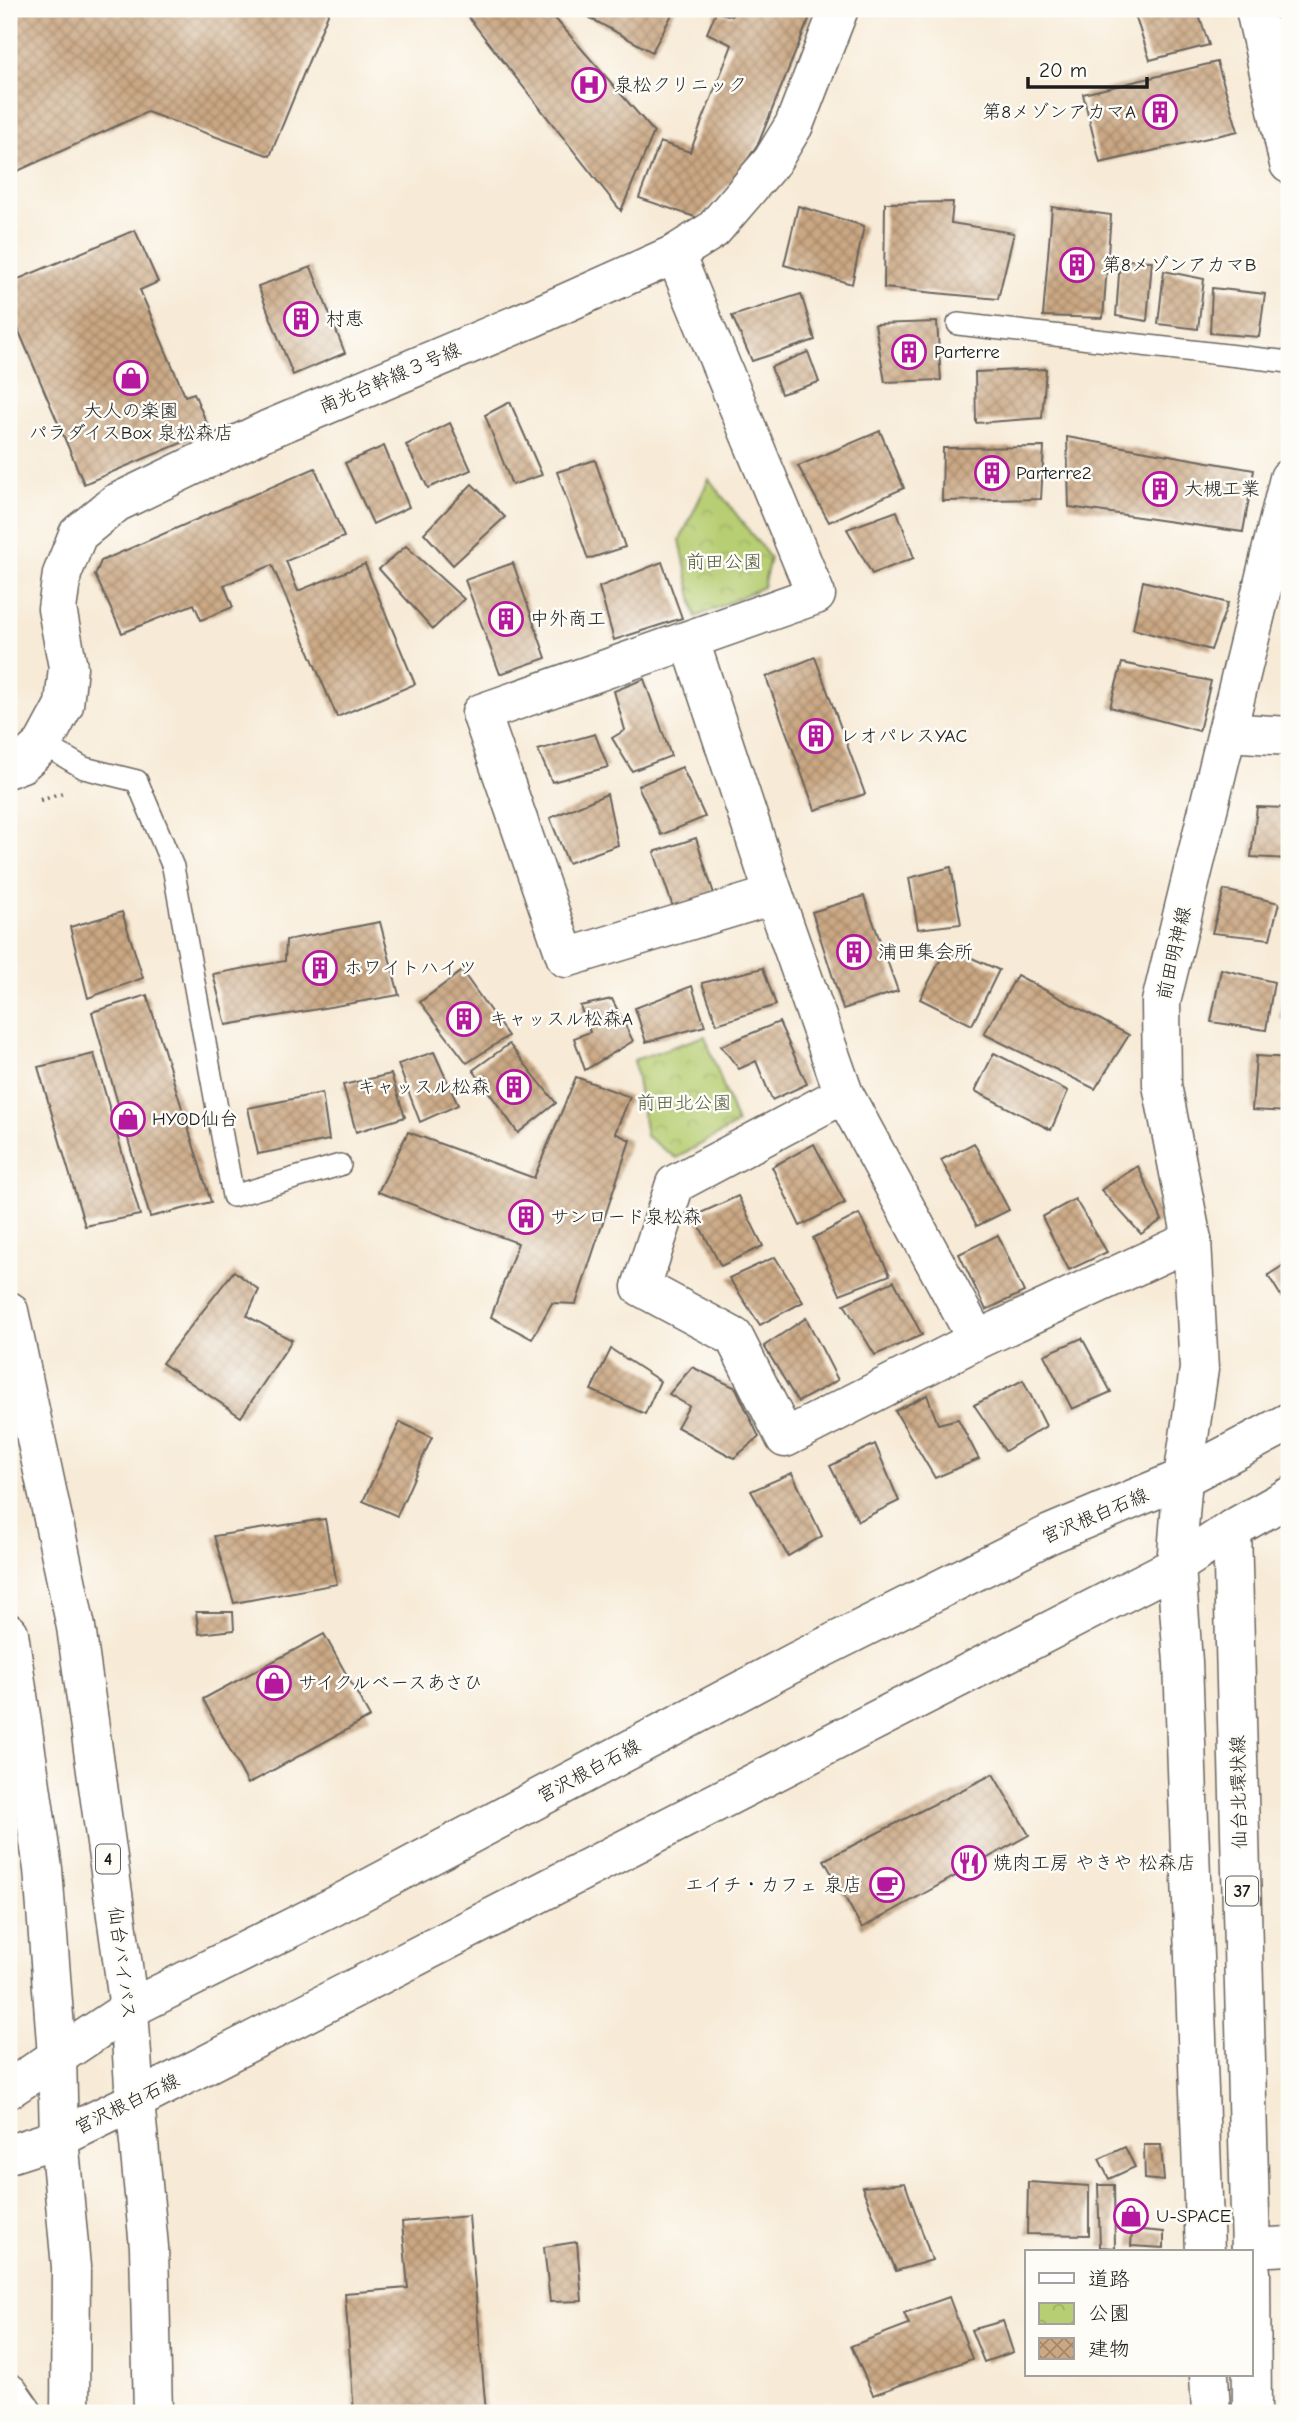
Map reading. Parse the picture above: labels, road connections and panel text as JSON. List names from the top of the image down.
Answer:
{
  "streets": {
    "main road": [
      "南光台幹線３号線",
      "前田明神線",
      "宮沢根白石線",
      "仙台北環状線",
      "4",
      "37",
      "仙台バイパス"
    ]
  },
  "crossings": [
    ["前田明神線", "宮沢根白石線"],
    ["宮沢根白石線", "仙台北環状線"],
    ["宮沢根白石線", "仙台バイパス"]
  ],
  "parks": ["前田公園", "前田北公園"],
  "places": {
    "hospital": ["泉松クリニック"],
    "building": [
      "第8メゾンアカマA",
      "第8メゾンアカマB",
      "村恵",
      "Parterre",
      "Parterre2",
      "大槻工業",
      "中外商工",
      "レオパレスYAC",
      "浦田集会所",
      "ホワイトハイツ",
      "キャッスル松森A",
      "キャッスル松森",
      "サンロード泉松森"
    ],
    "shop": [
      "大人の楽園 パラダイスBox 泉松森店",
      "HYOD仙台",
      "サイクルベースあさひ",
      "U-SPACE"
    ],
    "restaurant": ["焼肉工房 やきや 松森店"],
    "cafe": ["エイチ・カフェ 泉店"]
  },
  "legend": ["道路", "公園", "建物"],
  "scale_bar": "20 m"
}
